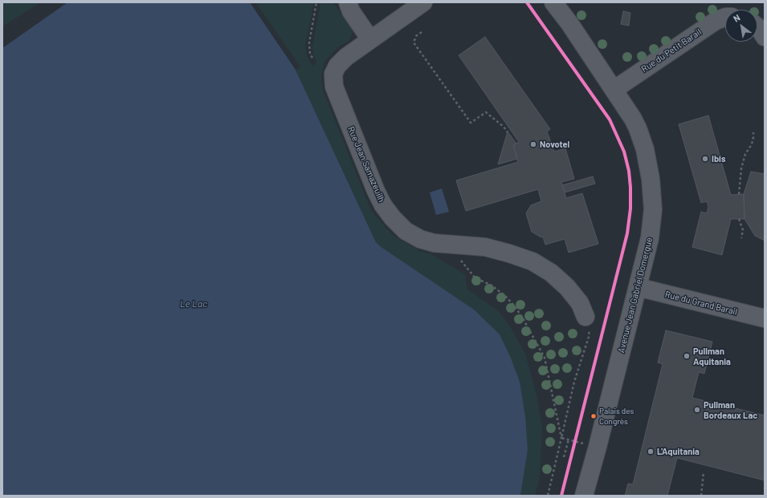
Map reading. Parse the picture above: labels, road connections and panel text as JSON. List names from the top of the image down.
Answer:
{
  "streets": {
    "street": [
      "Rue du Petit Barail",
      "Rue Jean Samazeuilh",
      "Avenue Jean Gabriel Domergue",
      "Rue du Grand Barail"
    ]
  },
  "crossings": [
    ["Rue du Petit Barail", "Avenue Jean Gabriel Domergue"],
    ["Avenue Jean Gabriel Domergue", "Rue du Grand Barail"]
  ],
  "water": ["Le Lac"],
  "places": [
    "Novotel",
    "Ibis",
    "Pullman Aquitania",
    "Pullman Bordeaux Lac",
    "Palais des Congrès",
    "L'Aquitania"
  ],
  "north": "top left"
}
